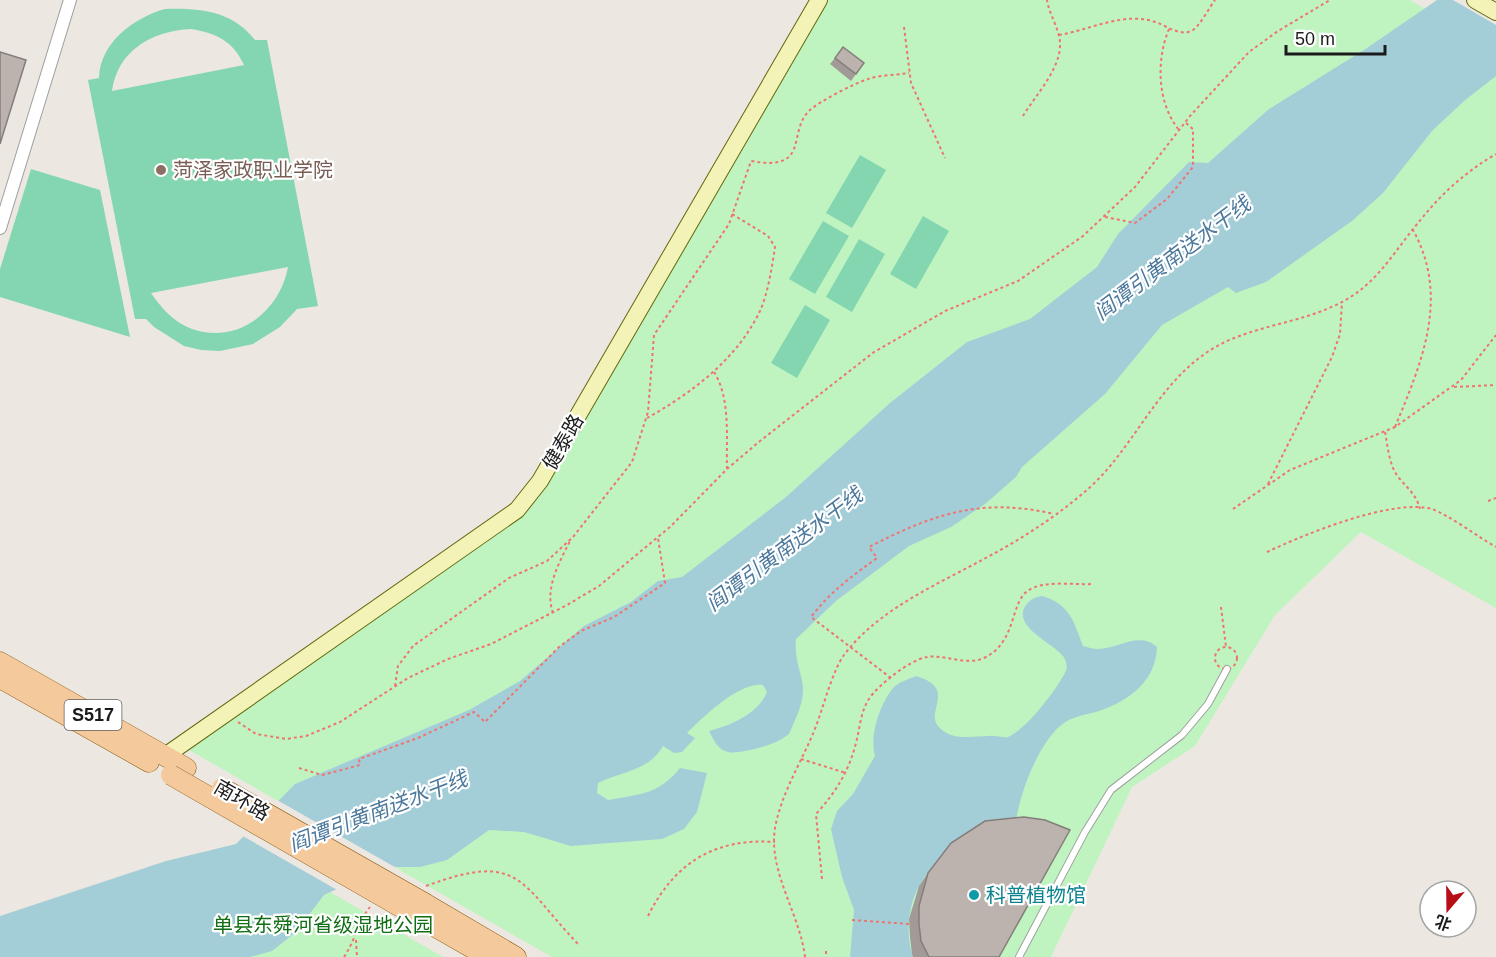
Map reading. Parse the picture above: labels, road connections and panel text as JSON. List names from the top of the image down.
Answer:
{
  "streets": {
    "main road": ["S517", "南环路"],
    "street": ["健泰路"]
  },
  "crossings": [
    ["健泰路", "南环路"]
  ],
  "water": ["阎谭引黄南送水干线"],
  "parks": ["单县东舜河省级湿地公园"],
  "places": ["菏泽家政职业学院", "科普植物馆"],
  "scale_bar": "50 m",
  "north": "bottom"
}
